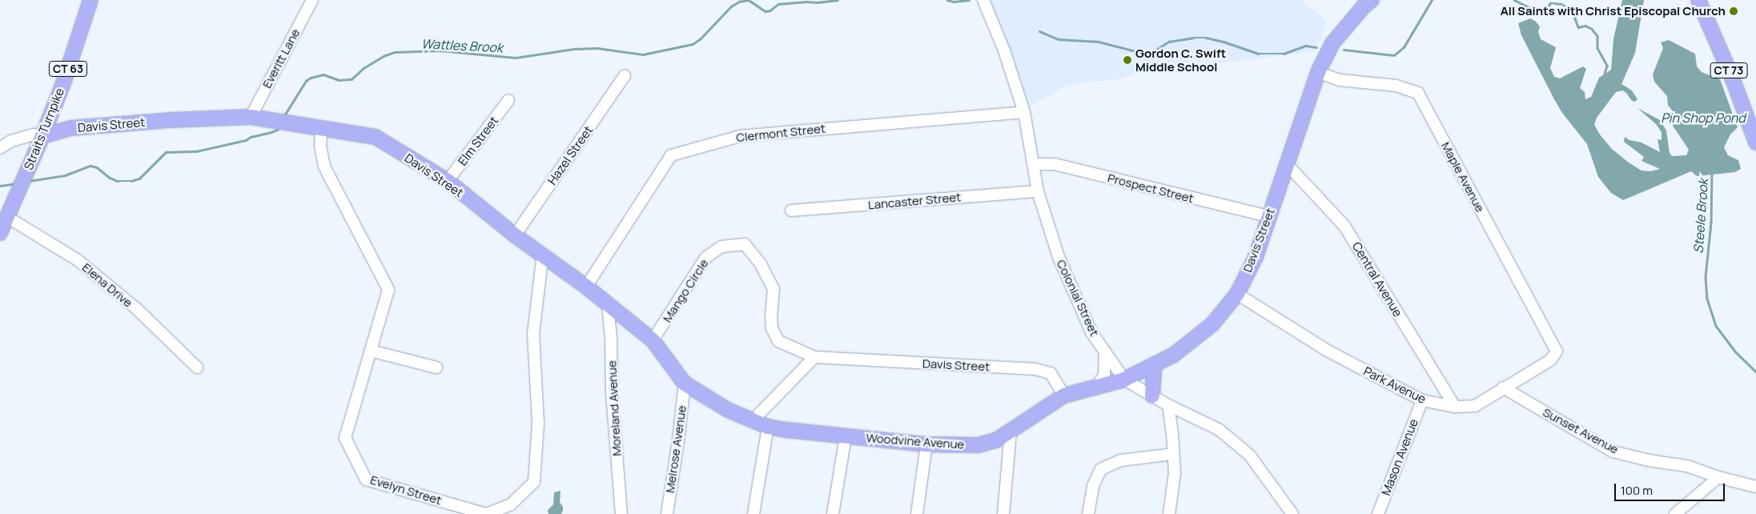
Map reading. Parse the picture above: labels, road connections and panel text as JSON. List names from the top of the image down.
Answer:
{
  "streets": {
    "main road": [
      "CT 63",
      "CT 73",
      "Davis Street",
      "Straits Turnpike",
      "Woodvine Avenue"
    ],
    "street": [
      "Everitt Lane",
      "Clermont Street",
      "Elm Street",
      "Hazel Street",
      "Maple Avenue",
      "Prospect Street",
      "Lancaster Street",
      "Central Avenue",
      "Elena Drive",
      "Mango Circle",
      "Colonial Street",
      "Park Avenue",
      "Moreland Avenue",
      "Sunset Avenue",
      "Melrose Avenue",
      "Mason Avenue",
      "Evelyn Street"
    ]
  },
  "crossings": [
    ["Everitt Lane", "Davis Street"],
    ["Davis Street", "Straits Turnpike"],
    ["Davis Street", "Clermont Street"],
    ["Davis Street", "Elm Street"],
    ["Davis Street", "Hazel Street"],
    ["Davis Street", "Maple Avenue"],
    ["Davis Street", "Prospect Street"],
    ["Davis Street", "Central Avenue"],
    ["Davis Street", "Mango Circle"],
    ["Davis Street", "Colonial Street"],
    ["Davis Street", "Park Avenue"],
    ["Davis Street", "Moreland Avenue"],
    ["Davis Street", "Woodvine Avenue"],
    ["Davis Street", "Melrose Avenue"],
    ["Davis Street", "Evelyn Street"],
    ["Straits Turnpike", "Elena Drive"],
    ["Clermont Street", "Colonial Street"],
    ["Maple Avenue", "Park Avenue"],
    ["Prospect Street", "Colonial Street"],
    ["Lancaster Street", "Colonial Street"],
    ["Central Avenue", "Park Avenue"],
    ["Park Avenue", "Sunset Avenue"],
    ["Park Avenue", "Mason Avenue"]
  ],
  "water": ["Wattles Brook", "Pin Shop Pond", "Steele Brook"],
  "places": ["All Saints with Christ Episcopal Church", "Gordon C. Swift Middle School"],
  "scale_bar": "100 m"
}
